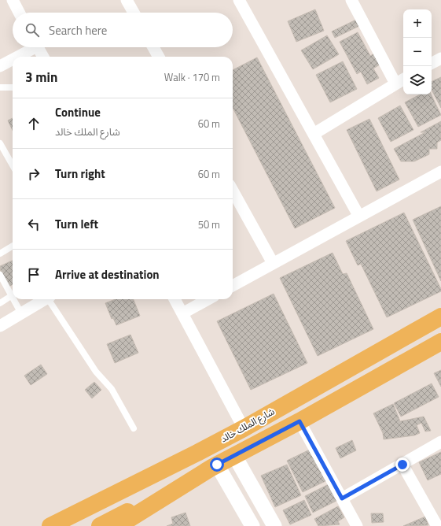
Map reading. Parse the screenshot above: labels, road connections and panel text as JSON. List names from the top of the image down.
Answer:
{
  "streets": {
    "main road": ["شارع الملك خالد"]
  },
  "page": {
    "map_buttons": ["+", "−"],
    "search": "Search here",
    "heading": ["3 min", "Walk · 170 m"],
    "list": [
      ["Continue", "شارع الملك خالد", "60 m"],
      ["Turn right", "60 m"],
      ["Turn left", "50 m"],
      "Arrive at destination"
    ]
  }
}
